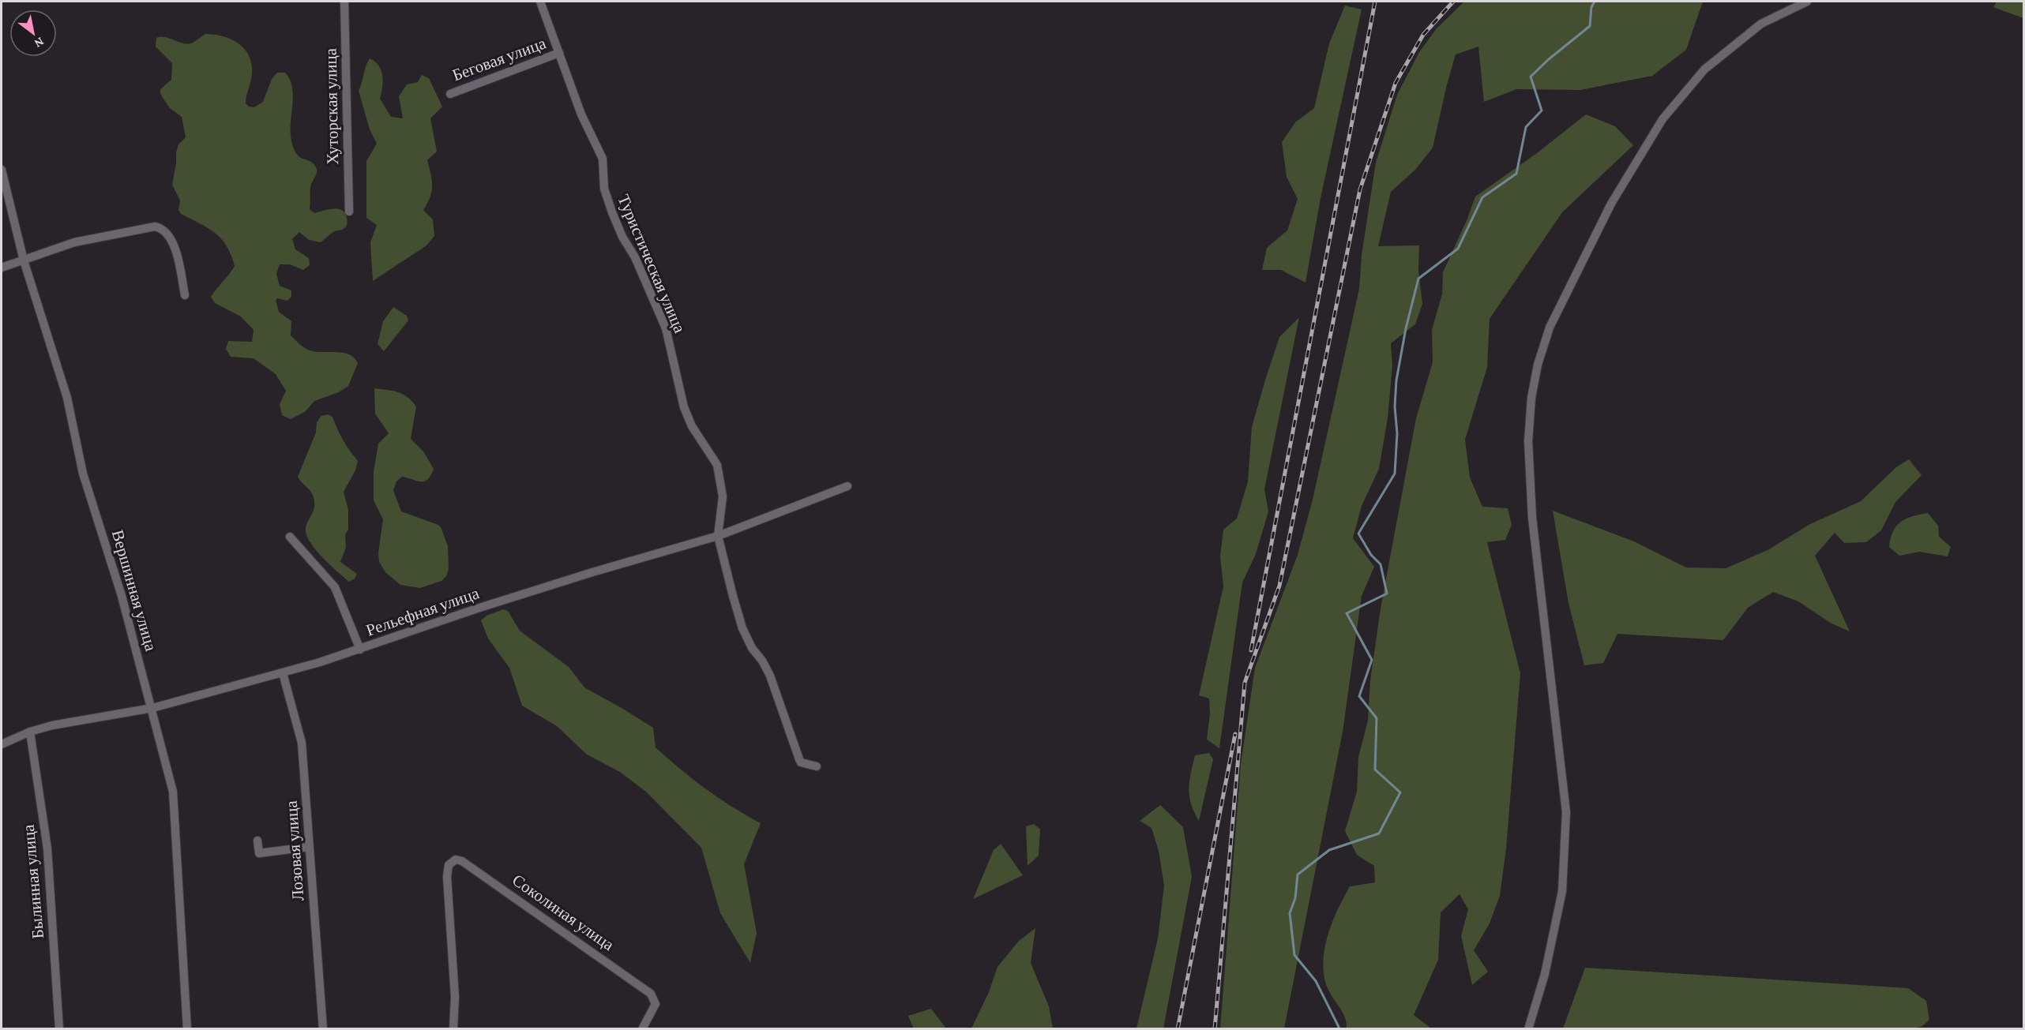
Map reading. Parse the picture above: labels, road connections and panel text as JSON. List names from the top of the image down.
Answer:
{
  "streets": {
    "street": [
      "Беговая улица",
      "Хуторская улица",
      "Туристическая улица",
      "Вершинная улица",
      "Рельефная улица",
      "Лозовая улица",
      "Былинная улица",
      "Соколиная улица"
    ]
  },
  "crossings": [
    ["Беговая улица", "Туристическая улица"],
    ["Туристическая улица", "Рельефная улица"],
    ["Вершинная улица", "Рельефная улица"],
    ["Рельефная улица", "Лозовая улица"],
    ["Рельефная улица", "Былинная улица"]
  ],
  "north": "bottom right"
}
